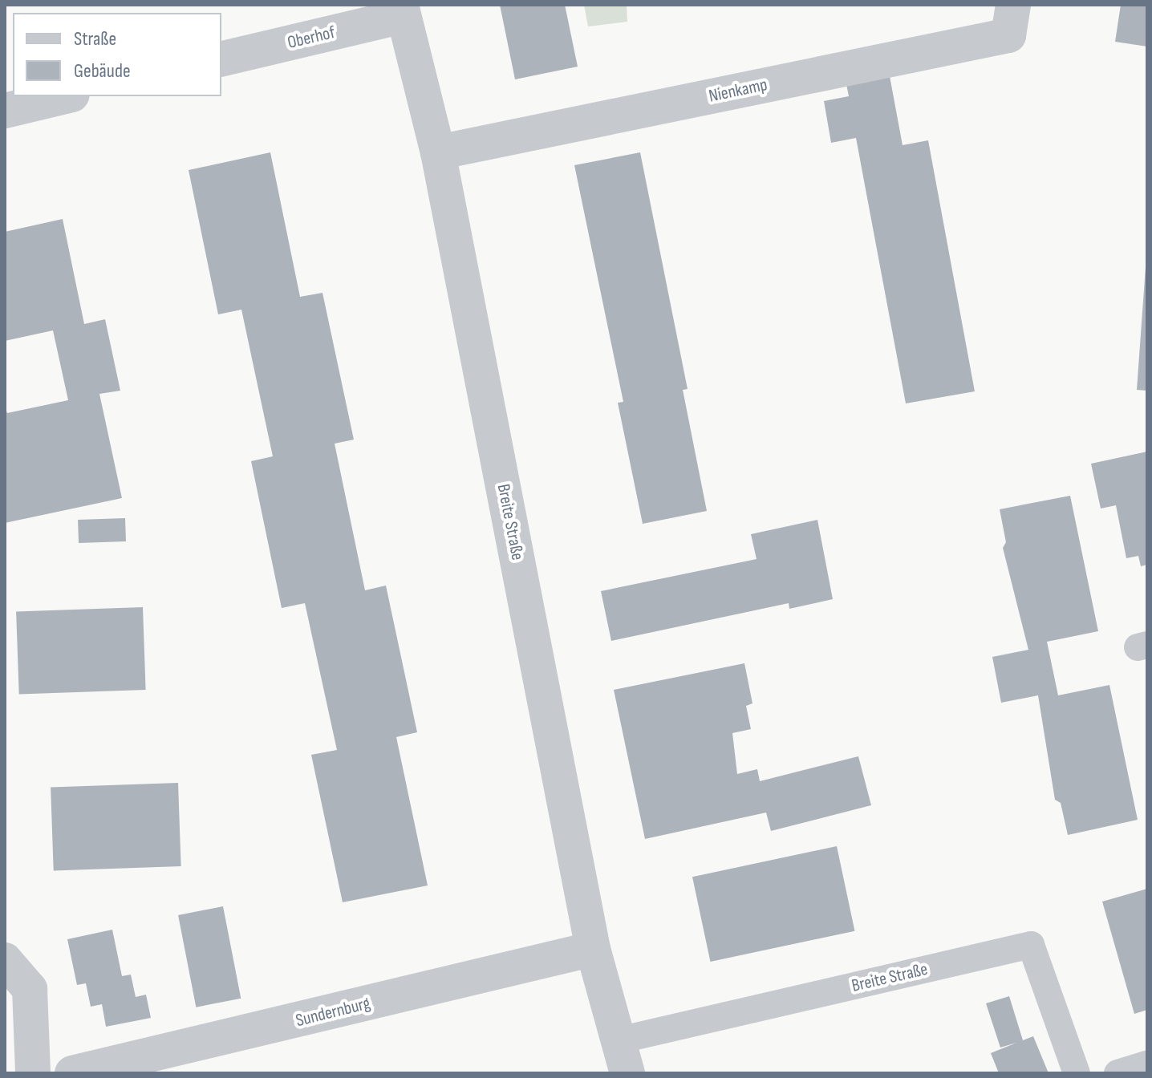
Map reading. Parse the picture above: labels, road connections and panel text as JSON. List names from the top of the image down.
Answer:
{
  "streets": {
    "street": [
      "Oberhof",
      "Nienkamp",
      "Breite Straße",
      "Sundernburg"
    ]
  },
  "crossings": [
    ["Oberhof", "Breite Straße"],
    ["Nienkamp", "Breite Straße"],
    ["Breite Straße", "Sundernburg"]
  ],
  "legend": ["Straße", "Gebäude"]
}
